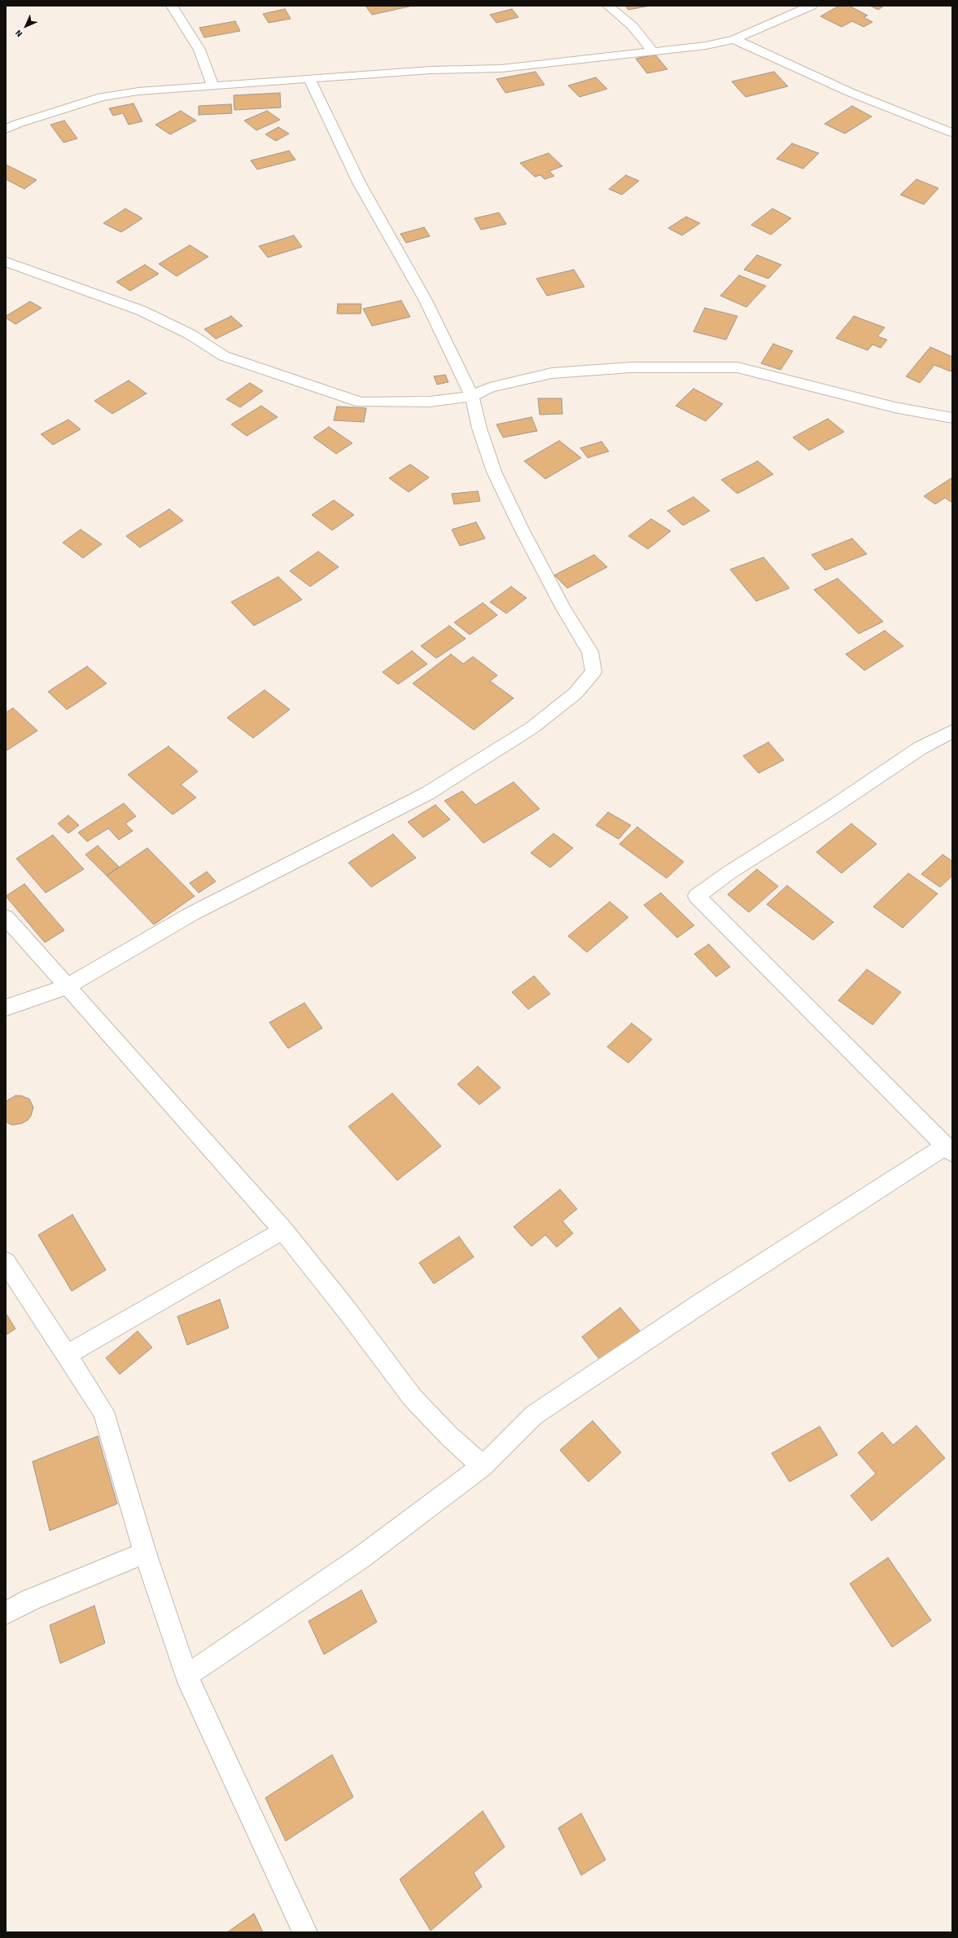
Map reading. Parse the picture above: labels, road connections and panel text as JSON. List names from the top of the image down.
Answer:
{
  "north": "bottom left"
}
